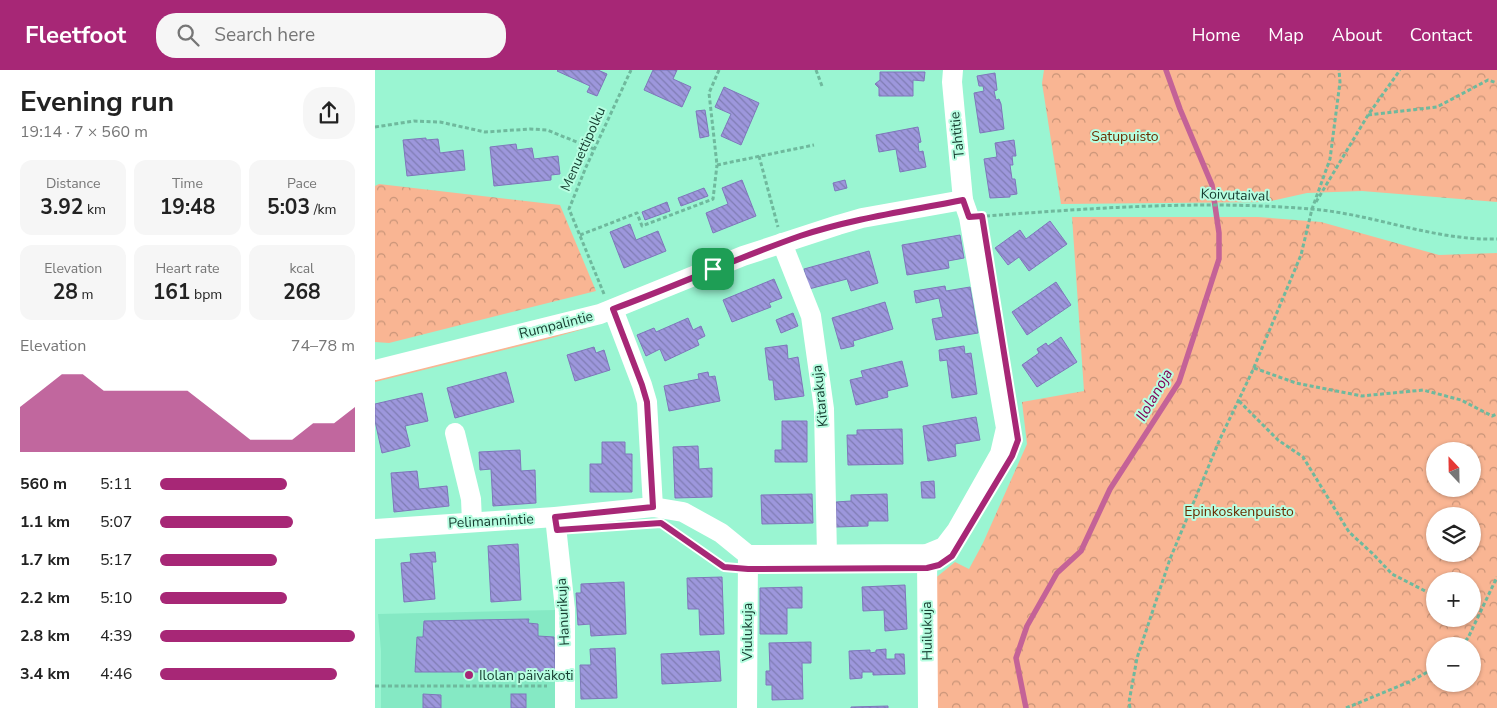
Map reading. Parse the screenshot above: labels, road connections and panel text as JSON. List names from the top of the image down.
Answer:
{
  "streets": {
    "street": [
      "Tahtitie",
      "Rumpalintie",
      "Kitarakuja",
      "Pelimannintie",
      "Hanurikuja",
      "Huilukuja",
      "Viulukuja"
    ],
    "path": ["Menuettipolku", "Koivutaival"]
  },
  "crossings": [
    ["Tahtitie", "Koivutaival"],
    ["Tahtitie", "Rumpalintie"],
    ["Menuettipolku", "Rumpalintie"],
    ["Koivutaival", "Rumpalintie"],
    ["Rumpalintie", "Kitarakuja"],
    ["Pelimannintie", "Hanurikuja"],
    ["Pelimannintie", "Viulukuja"]
  ],
  "water": ["Ilolanoja"],
  "parks": ["Satupuisto", "Epinkoskenpuisto"],
  "places": ["Ilolan päiväkoti"],
  "north": "top",
  "page": {
    "header": "Fleetfoot",
    "search": "Search here",
    "nav": [
      "Home",
      "Map",
      "About",
      "Contact"
    ],
    "heading": ["Evening run", "19:14 · 7 × 560 m"],
    "stats": [
      ["Distance", "3.92 km"],
      ["Time", "19:48"],
      ["Pace", "5:03 /km"],
      ["Elevation", "28 m"],
      ["Heart rate", "161 bpm"],
      ["kcal", "268"]
    ],
    "chart": ["Elevation", "74–78 m"],
    "map_buttons": ["+", "−"],
    "list": [
      {
        "name": "560 m",
        "note": "5:11"
      },
      {
        "name": "1.1 km",
        "note": "5:07"
      },
      {
        "name": "1.7 km",
        "note": "5:17"
      },
      {
        "name": "2.2 km",
        "note": "5:10"
      },
      {
        "name": "2.8 km",
        "note": "4:39"
      },
      {
        "name": "3.4 km",
        "note": "4:46"
      }
    ]
  }
}
